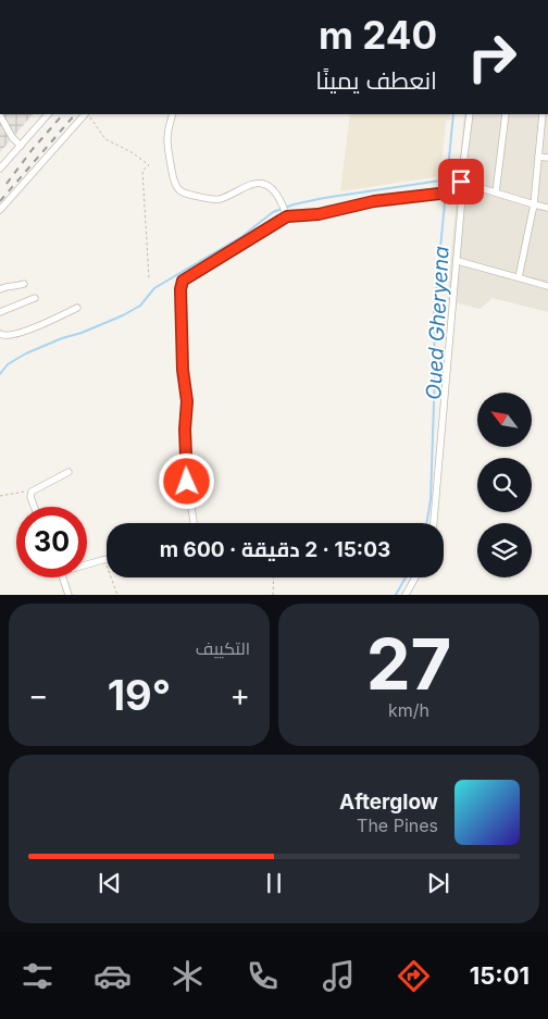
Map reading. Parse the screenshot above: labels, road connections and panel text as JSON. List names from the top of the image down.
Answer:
{
  "water": ["Oued Gheryena"],
  "north": "top left",
  "page": {
    "turn": ["240 m", "انعطف يمينًا"],
    "limit": "30",
    "trip": "15:03 · 2 دقيقة · 600 m",
    "tile": [
      ["27", "km/h"],
      "التكييف"
    ],
    "heat": ["−", "19°", "+"],
    "song": ["Afterglow", "The Pines"],
    "tabs": "15:01"
  }
}
